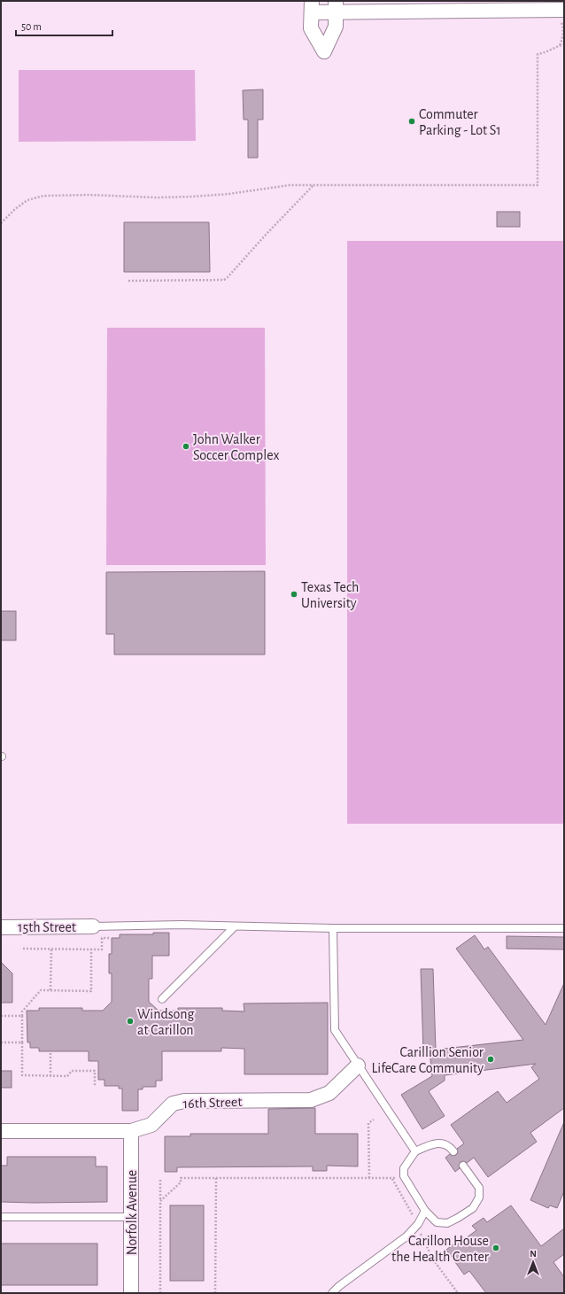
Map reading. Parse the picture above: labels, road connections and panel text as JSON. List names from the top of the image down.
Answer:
{
  "streets": {
    "street": ["15th Street", "16th Street", "Norfolk Avenue"]
  },
  "crossings": [
    ["16th Street", "Norfolk Avenue"]
  ],
  "places": [
    "Commuter Parking - Lot S1",
    "John Walker Soccer Complex",
    "Texas Tech University",
    "Windsong at Carillon",
    "Carillion Senior LifeCare Community",
    "Carillon House the Health Center"
  ],
  "scale_bar": "50 m",
  "north": "top"
}
